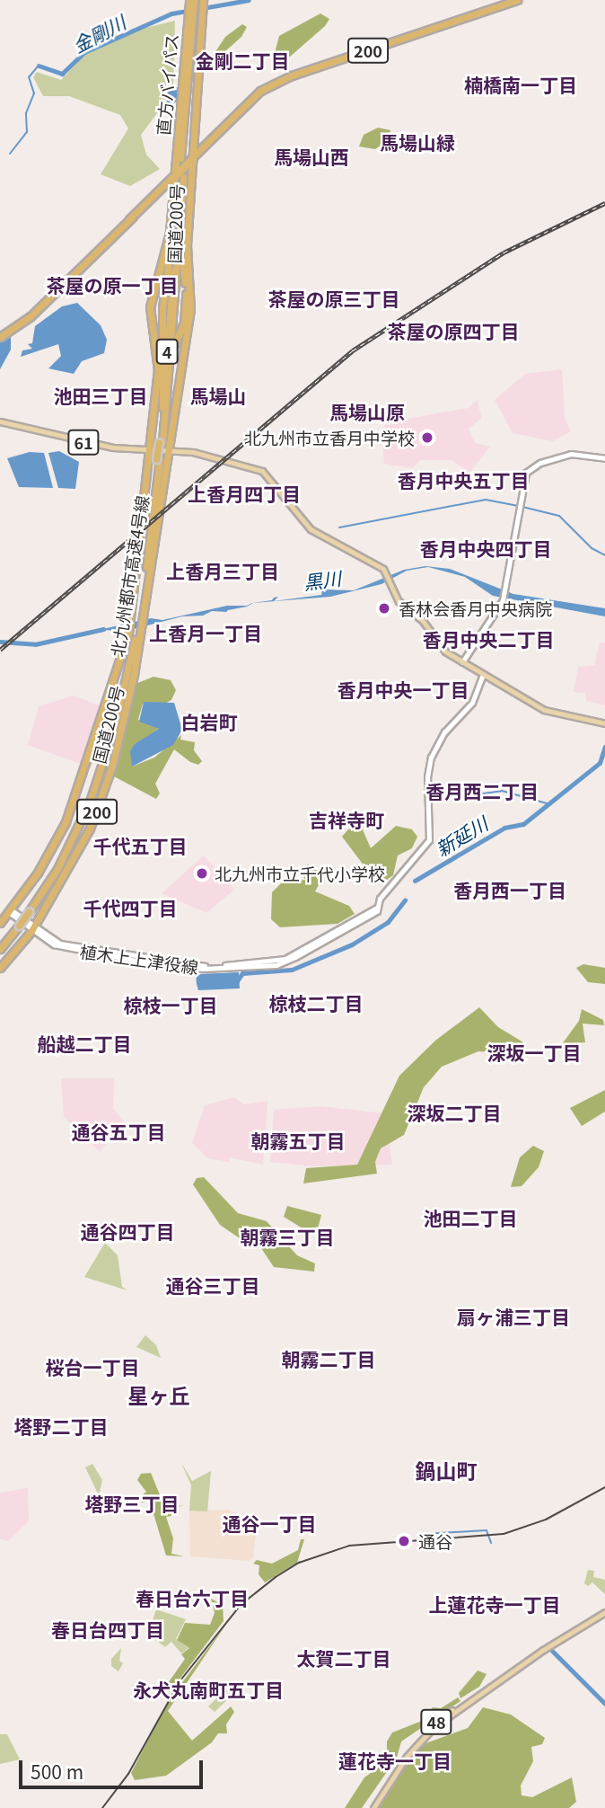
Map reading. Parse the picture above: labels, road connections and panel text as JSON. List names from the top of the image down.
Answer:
{
  "streets": {
    "highway": [
      "200",
      "直方バイパス",
      "国道200号",
      "4",
      "北九州都市高速4号線"
    ],
    "main road": ["61", "植木上上津役線", "48"]
  },
  "crossings": [
    ["直方バイパス", "国道200号"],
    ["直方バイパス", "北九州都市高速4号線"],
    ["国道200号", "61"],
    ["国道200号", "北九州都市高速4号線"],
    ["国道200号", "植木上上津役線"],
    ["61", "植木上上津役線"]
  ],
  "districts": [
    "金剛二丁目",
    "楠橋南一丁目",
    "馬場山緑",
    "馬場山西",
    "茶屋の原一丁目",
    "茶屋の原三丁目",
    "茶屋の原四丁目",
    "池田三丁目",
    "馬場山",
    "馬場山原",
    "香月中央五丁目",
    "上香月四丁目",
    "香月中央四丁目",
    "上香月三丁目",
    "上香月一丁目",
    "香月中央二丁目",
    "香月中央一丁目",
    "白岩町",
    "香月西二丁目",
    "吉祥寺町",
    "千代五丁目",
    "香月西一丁目",
    "千代四丁目",
    "椋枝二丁目",
    "椋枝一丁目",
    "船越二丁目",
    "深坂一丁目",
    "深坂二丁目",
    "通谷五丁目",
    "朝霧五丁目",
    "池田二丁目",
    "通谷四丁目",
    "朝霧三丁目",
    "通谷三丁目",
    "扇ヶ浦三丁目",
    "朝霧二丁目",
    "桜台一丁目",
    "星ヶ丘",
    "塔野二丁目",
    "鍋山町",
    "塔野三丁目",
    "通谷一丁目",
    "春日台六丁目",
    "上蓮花寺一丁目",
    "春日台四丁目",
    "太賀二丁目",
    "永犬丸南町五丁目",
    "蓮花寺一丁目"
  ],
  "water": ["金剛川", "黒川", "新延川"],
  "places": [
    "北九州市立香月中学校",
    "香林会香月中央病院",
    "北九州市立千代小学校",
    "通谷"
  ],
  "scale_bar": "500 m"
}
